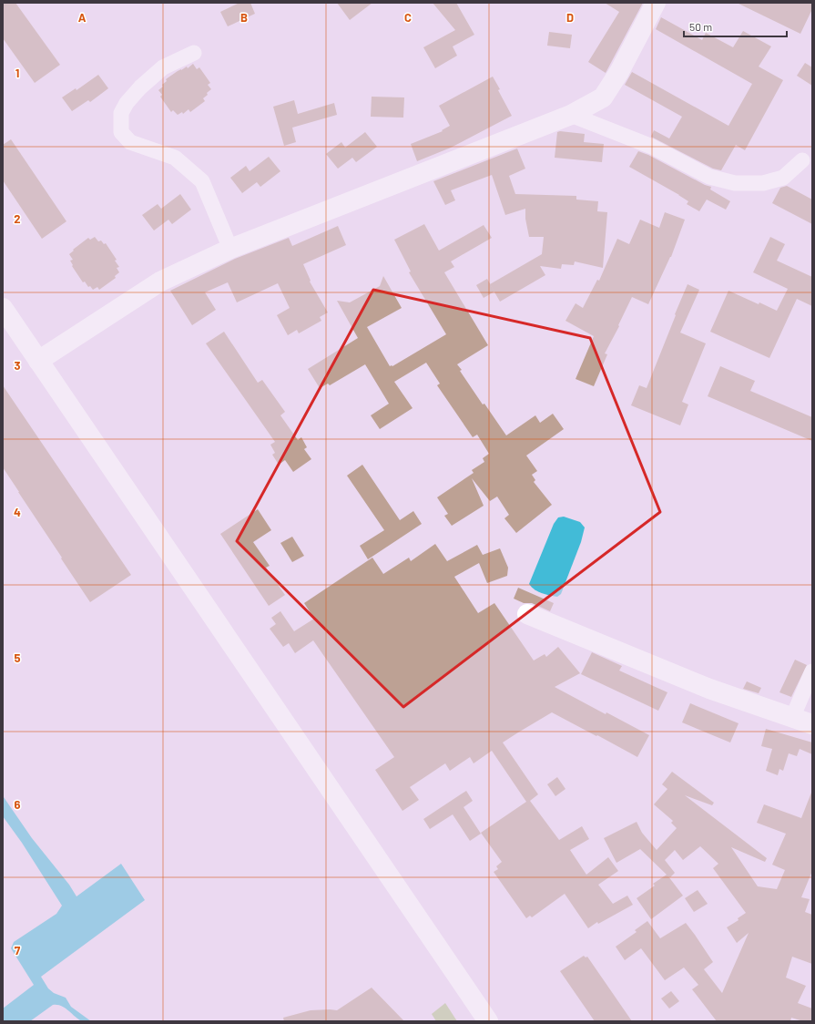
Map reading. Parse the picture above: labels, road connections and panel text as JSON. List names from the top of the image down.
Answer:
{
  "scale_bar": "50 m",
  "grid": {
    "columns": [
      "A",
      "B",
      "C",
      "D"
    ],
    "rows": [
      "1",
      "2",
      "3",
      "4",
      "5",
      "6",
      "7"
    ]
  }
}
